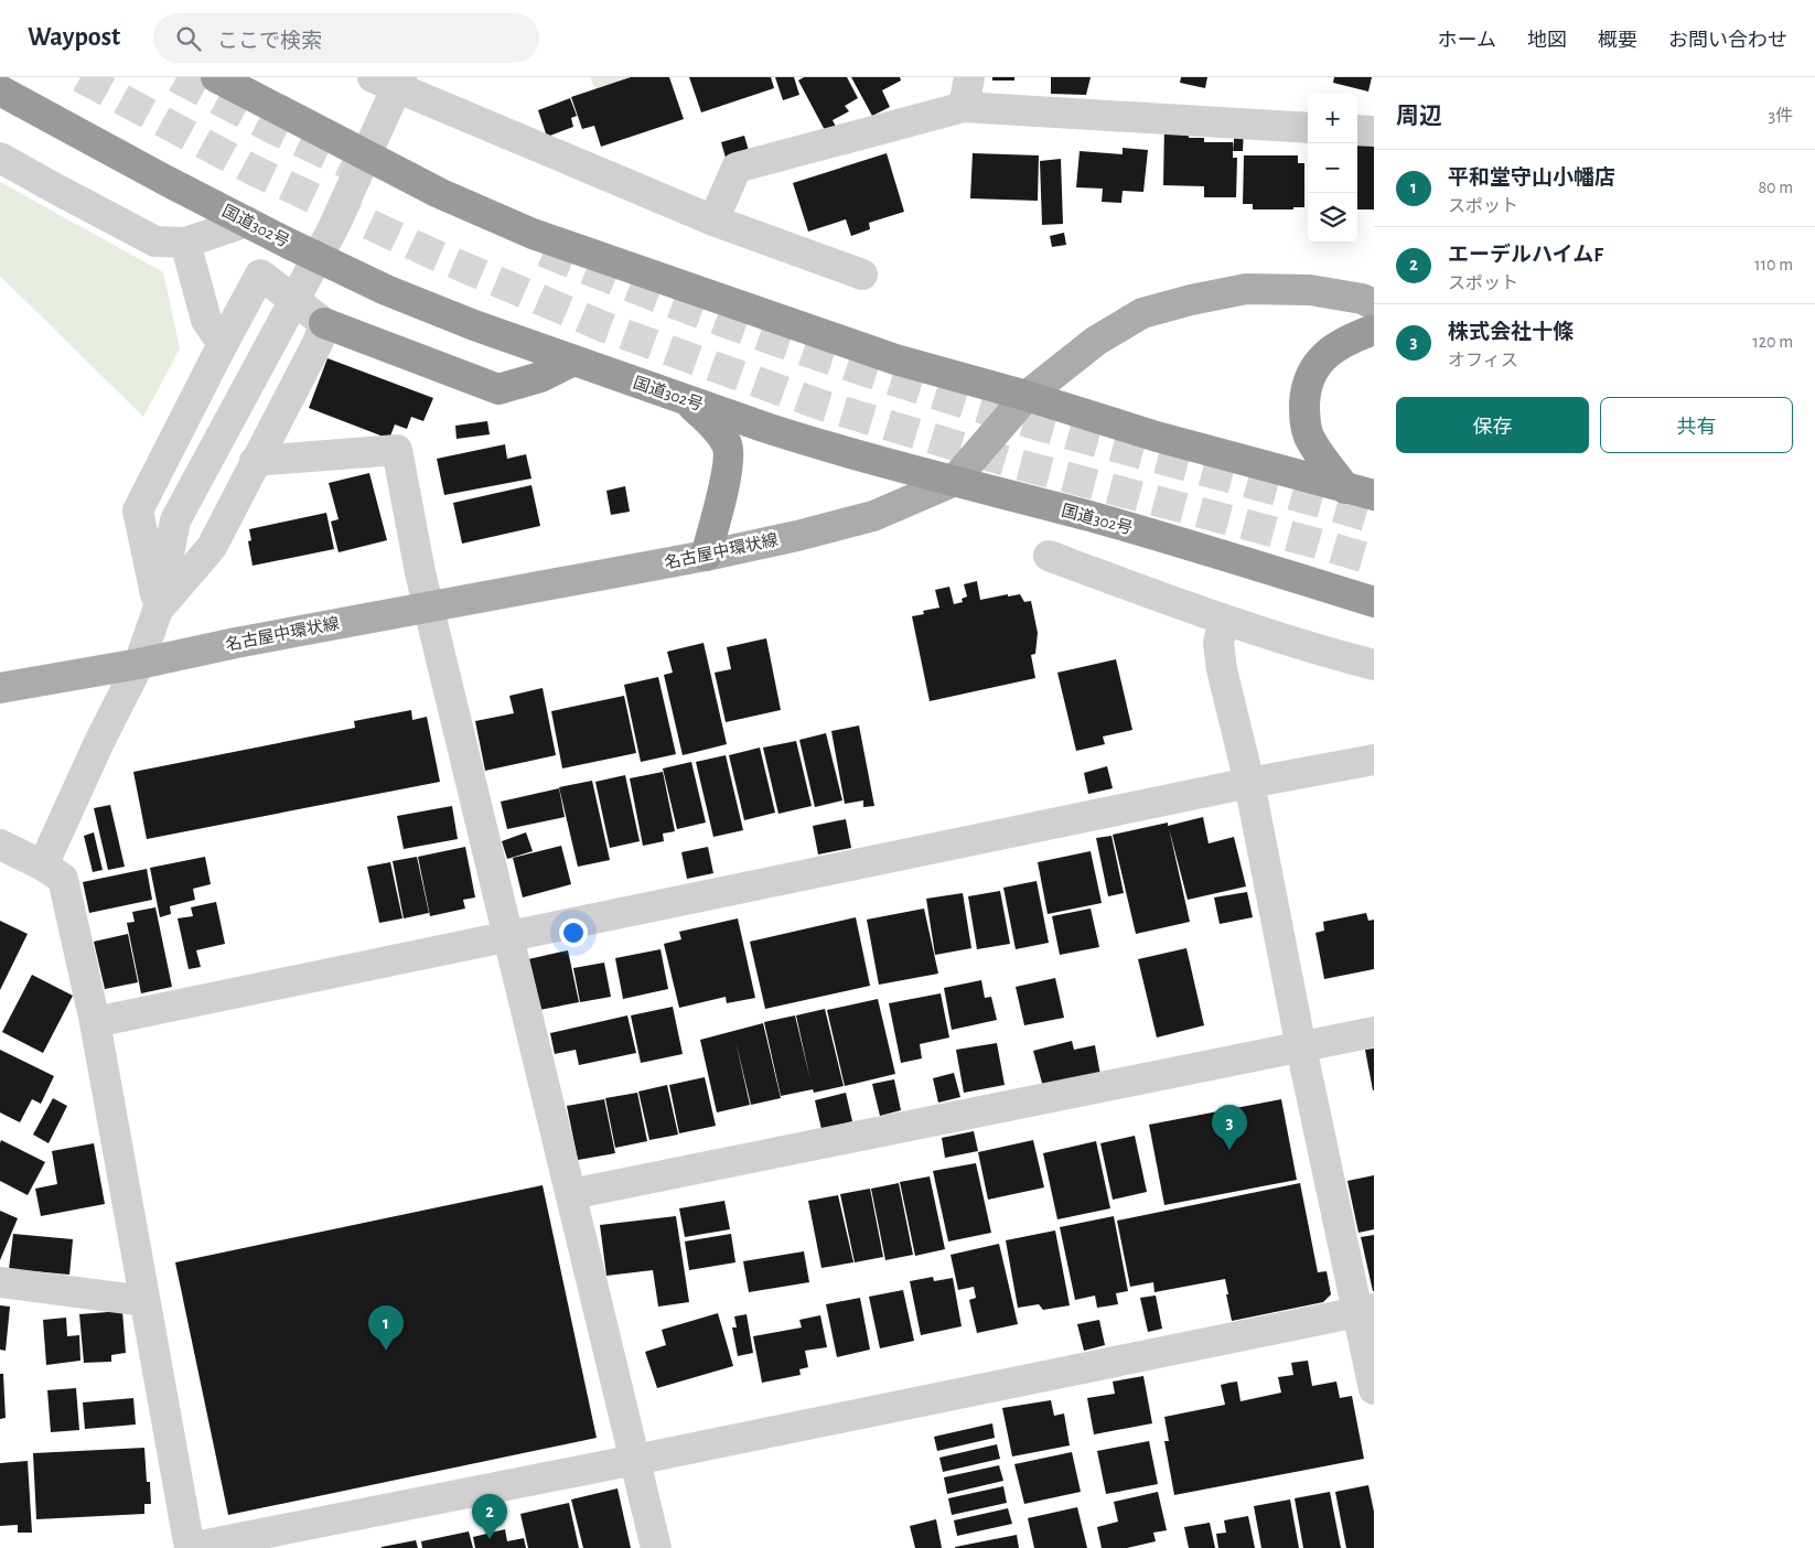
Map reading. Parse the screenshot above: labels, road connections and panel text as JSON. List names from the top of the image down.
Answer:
{
  "streets": {
    "highway": ["国道302号"],
    "main road": ["名古屋中環状線"]
  },
  "crossings": [
    ["国道302号", "名古屋中環状線"]
  ],
  "page": {
    "header": "Waypost",
    "search": "ここで検索",
    "nav": [
      "ホーム",
      "地図",
      "概要",
      "お問い合わせ"
    ],
    "heading": ["周辺", "3件"],
    "map_buttons": ["+", "−"],
    "list": [
      {
        "mark": "1",
        "name": "平和堂守山小幡店",
        "note": "スポット",
        "value": "80 m"
      },
      {
        "mark": "2",
        "name": "エーデルハイムF",
        "note": "スポット",
        "value": "110 m"
      },
      {
        "mark": "3",
        "name": "株式会社十條",
        "note": "オフィス",
        "value": "120 m"
      }
    ],
    "buttons": ["保存", "共有"],
    "pins": ["3", "1", "2"]
  }
}
